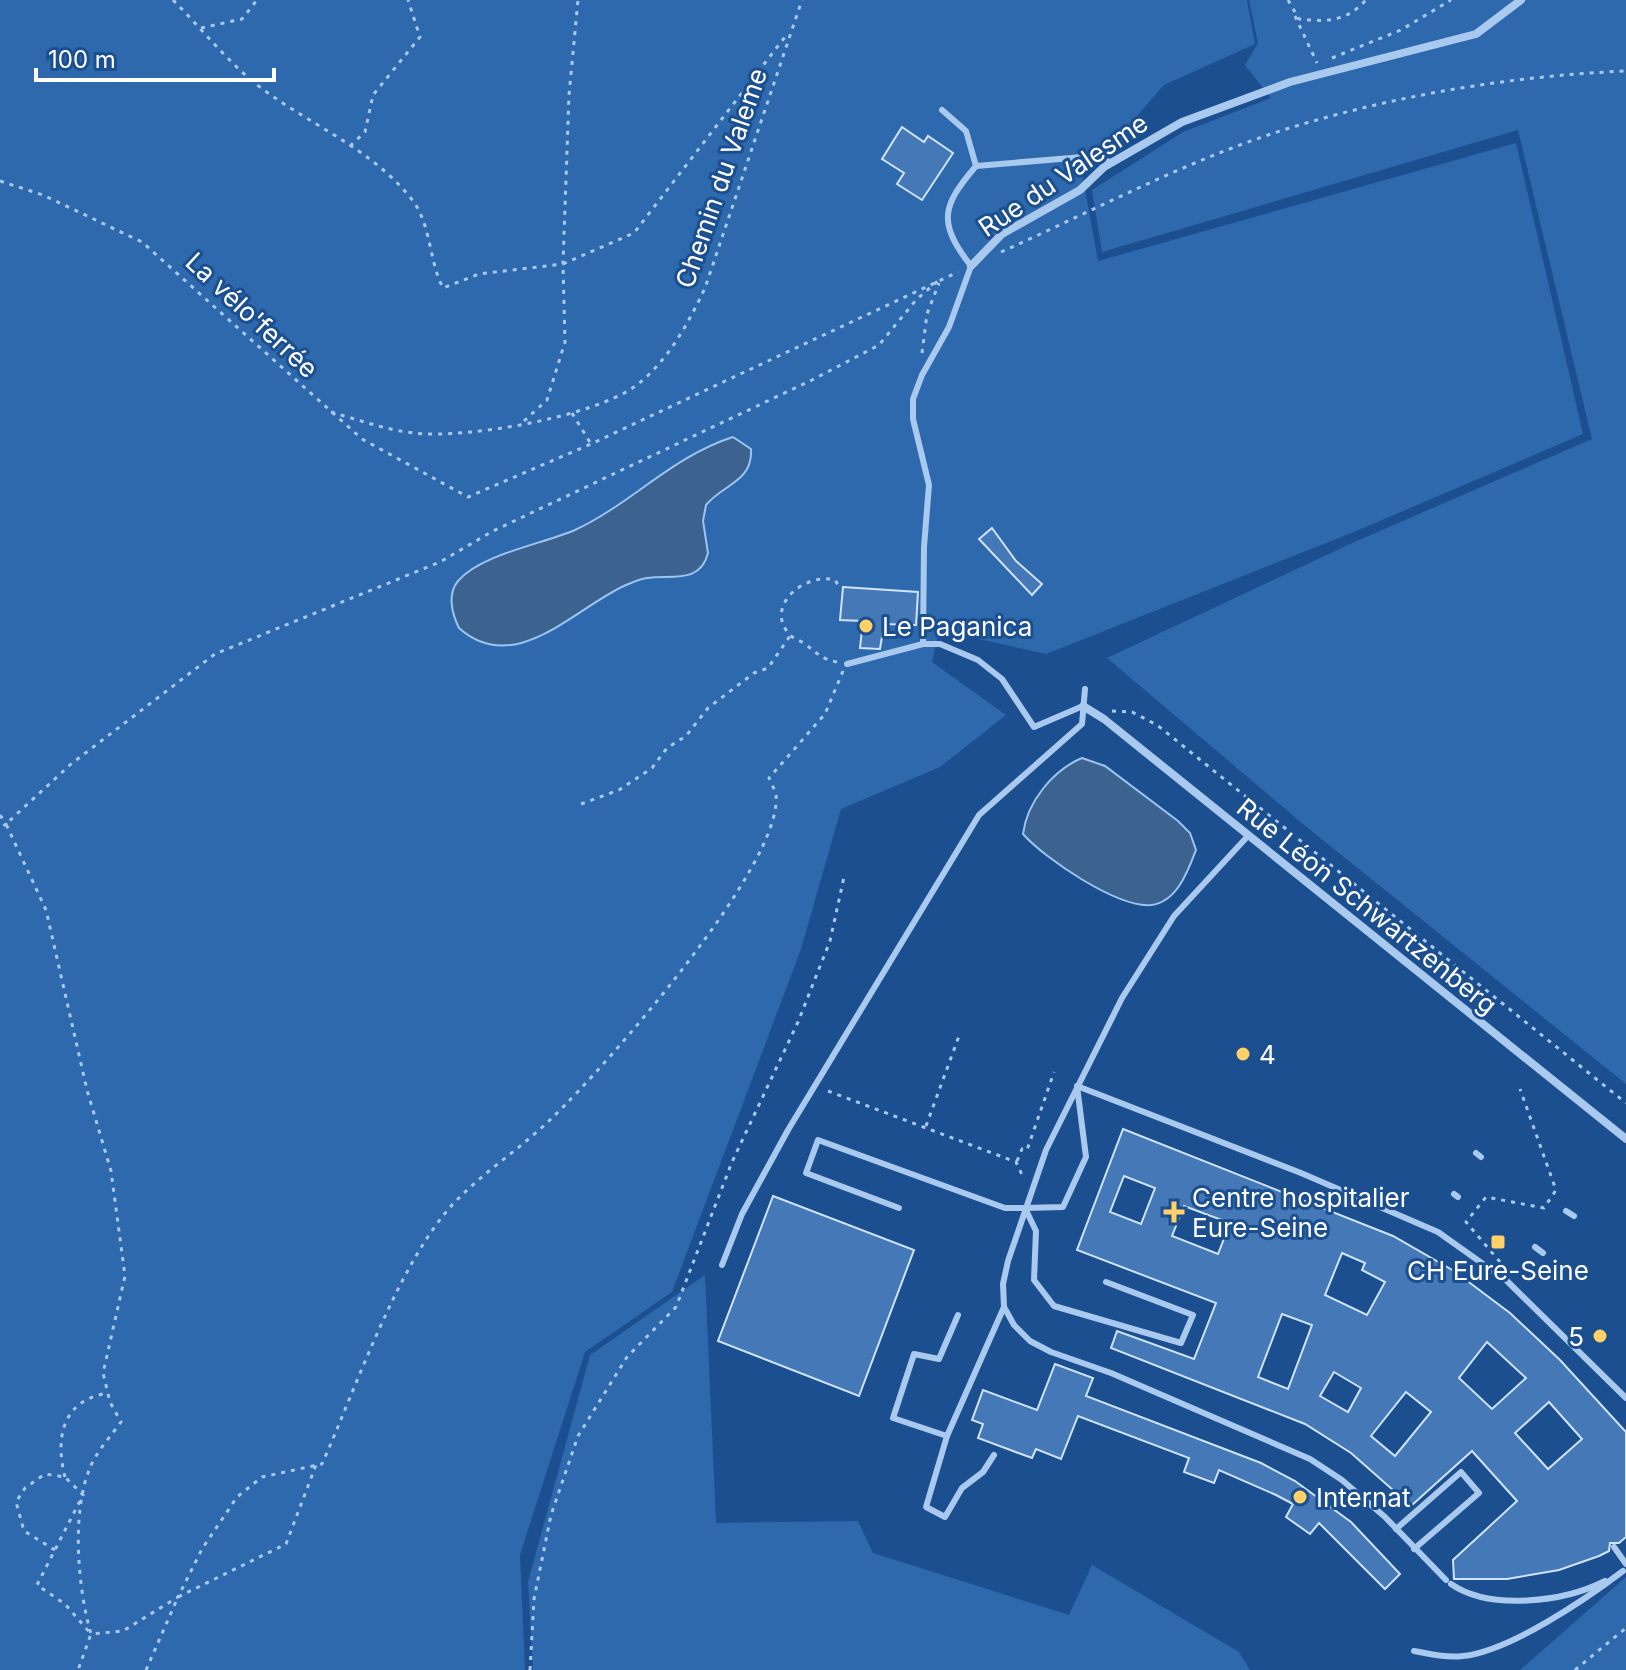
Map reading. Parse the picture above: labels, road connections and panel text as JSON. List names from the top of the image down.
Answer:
{
  "streets": {
    "street": ["Rue du Valesme", "Rue Léon Schwartzenberg"],
    "path": ["Chemin du Valeme", "La vélo'ferrée"]
  },
  "crossings": [
    ["Chemin du Valeme", "La vélo'ferrée"]
  ],
  "places": {
    "other": [
      "Le Paganica",
      "4",
      "5",
      "Internat"
    ],
    "health": ["Centre hospitalier Eure-Seine"],
    "transit": ["CH Eure-Seine"]
  },
  "scale_bar": "100 m"
}
